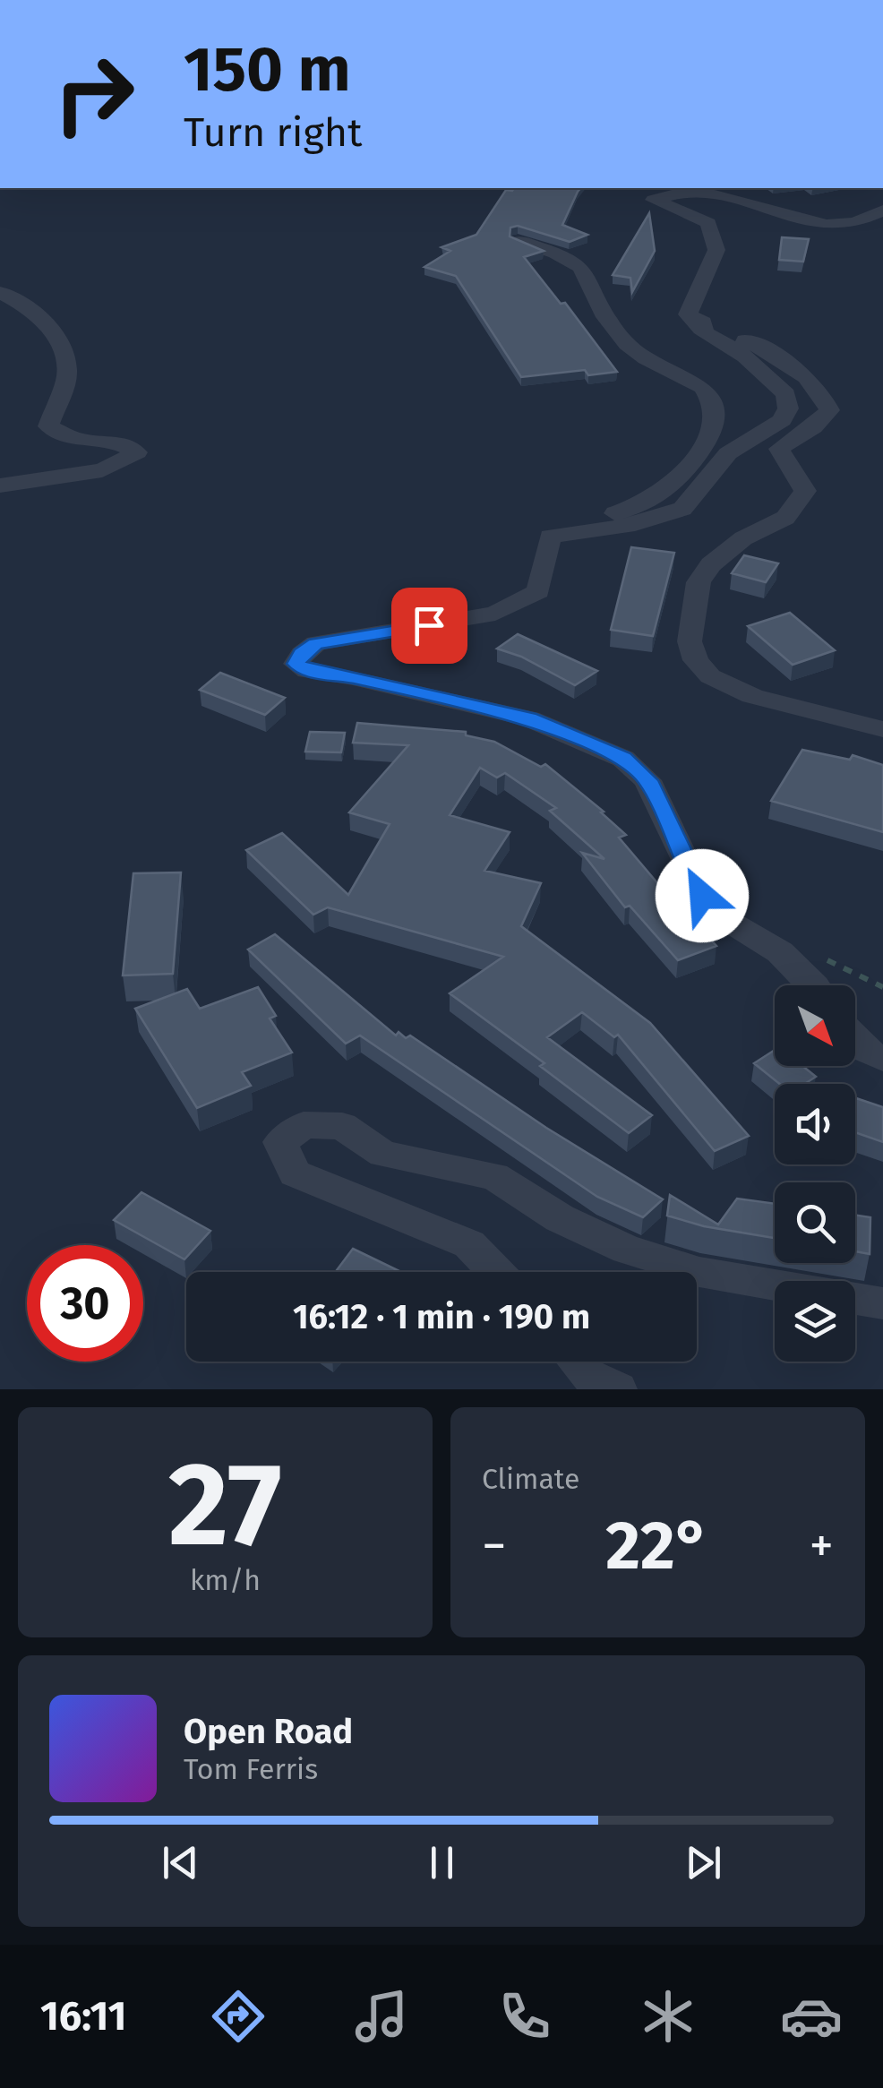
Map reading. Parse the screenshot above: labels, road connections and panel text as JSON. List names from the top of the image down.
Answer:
{
  "north": "bottom right",
  "page": {
    "turn": ["150 m", "Turn right"],
    "limit": "30",
    "trip": "16:12 · 1 min · 190 m",
    "tile": [
      ["27", "km/h"],
      "Climate"
    ],
    "heat": ["−", "22°", "+"],
    "song": ["Open Road", "Tom Ferris"],
    "tabs": "16:11"
  }
}
